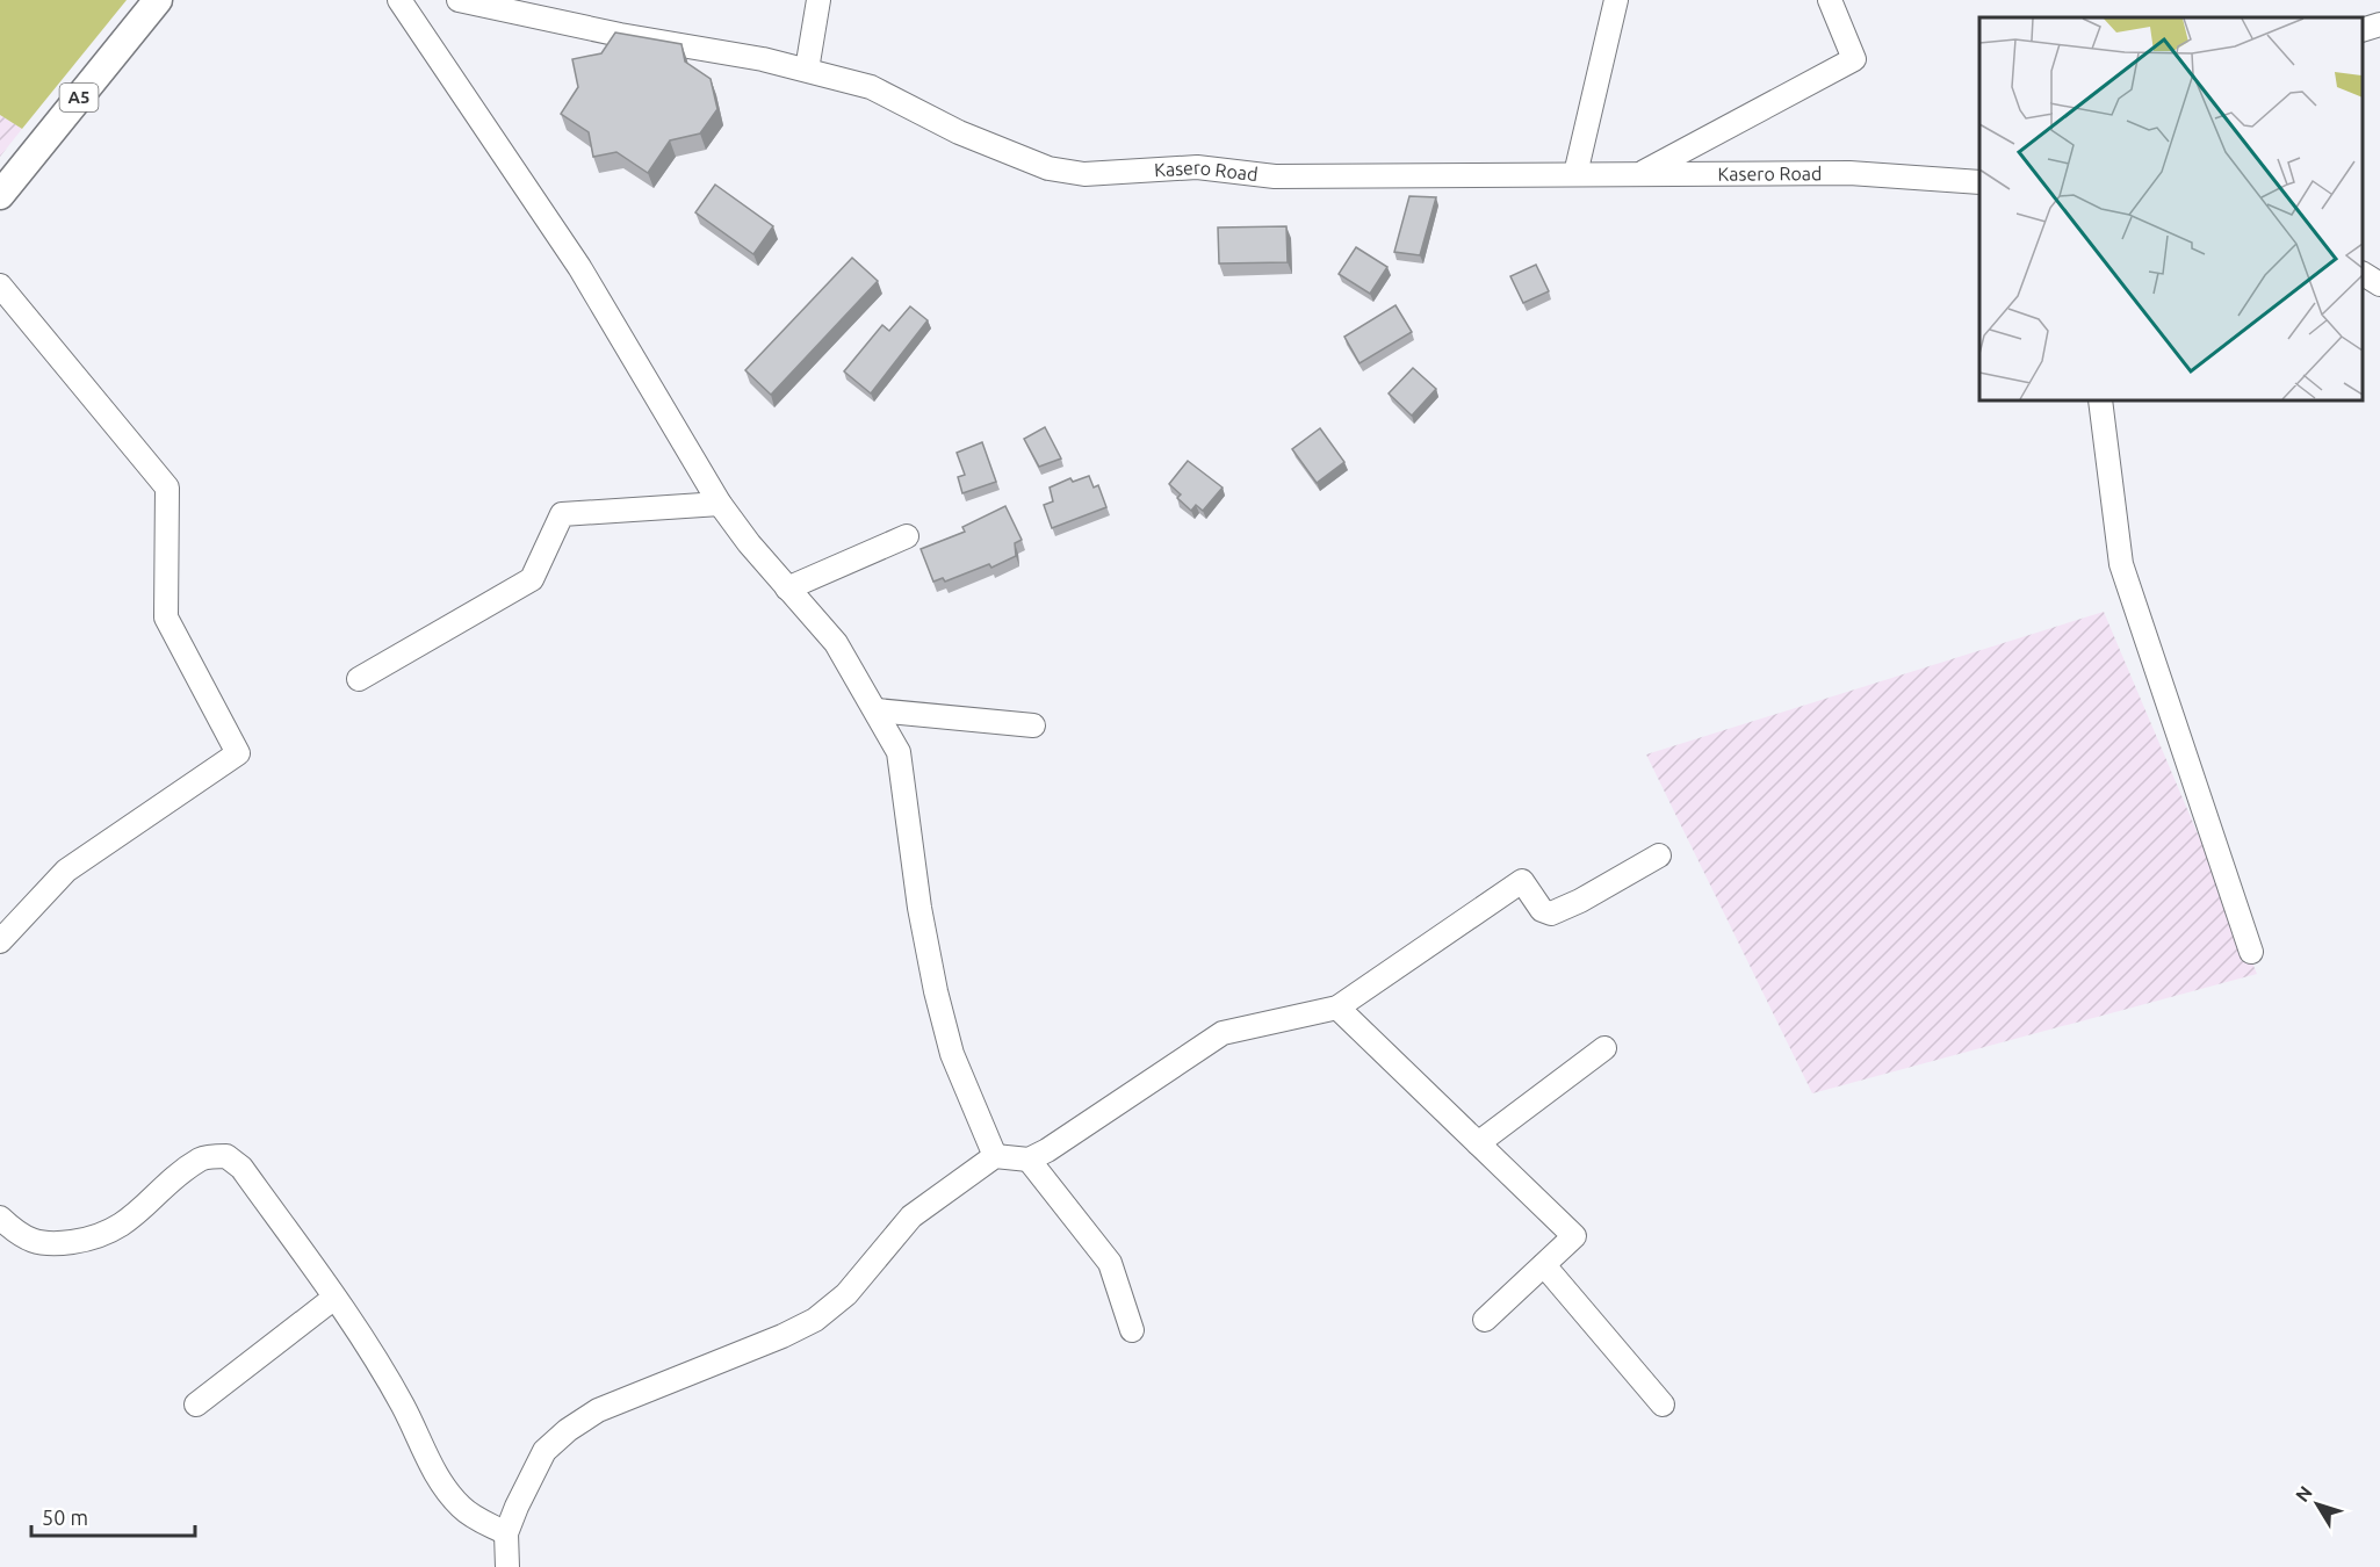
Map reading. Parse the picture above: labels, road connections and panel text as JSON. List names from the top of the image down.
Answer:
{
  "streets": {
    "main road": ["A5"],
    "street": ["Kasero Road"]
  },
  "scale_bar": "50 m",
  "north": "top left"
}
